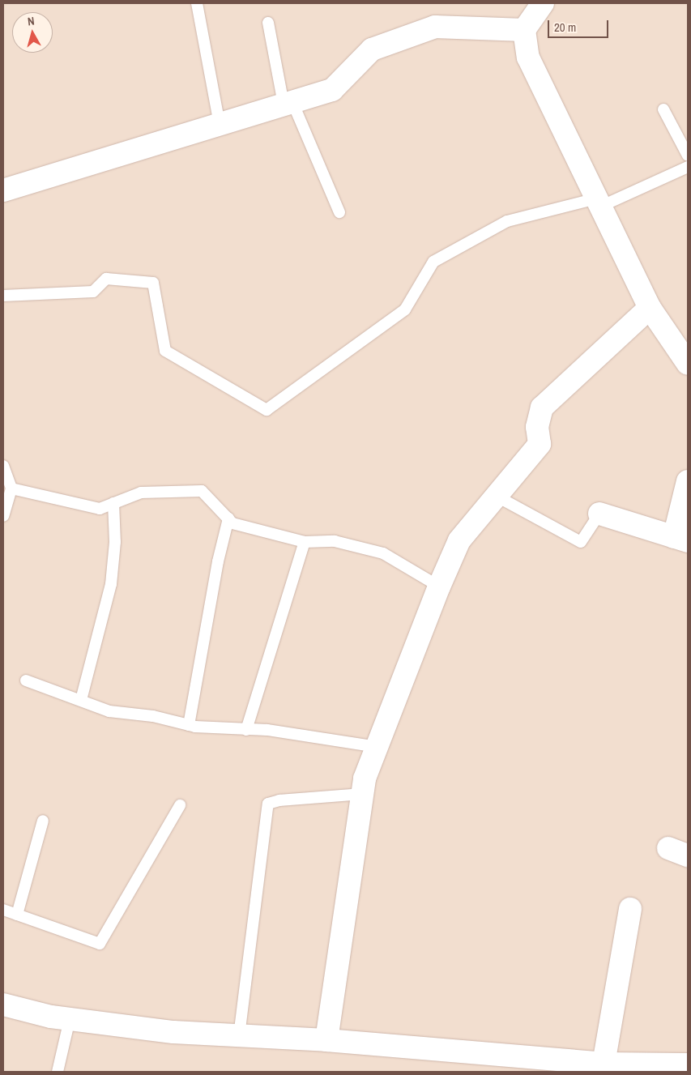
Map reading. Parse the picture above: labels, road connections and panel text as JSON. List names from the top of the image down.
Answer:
{
  "scale_bar": "20 m",
  "north": "top"
}
